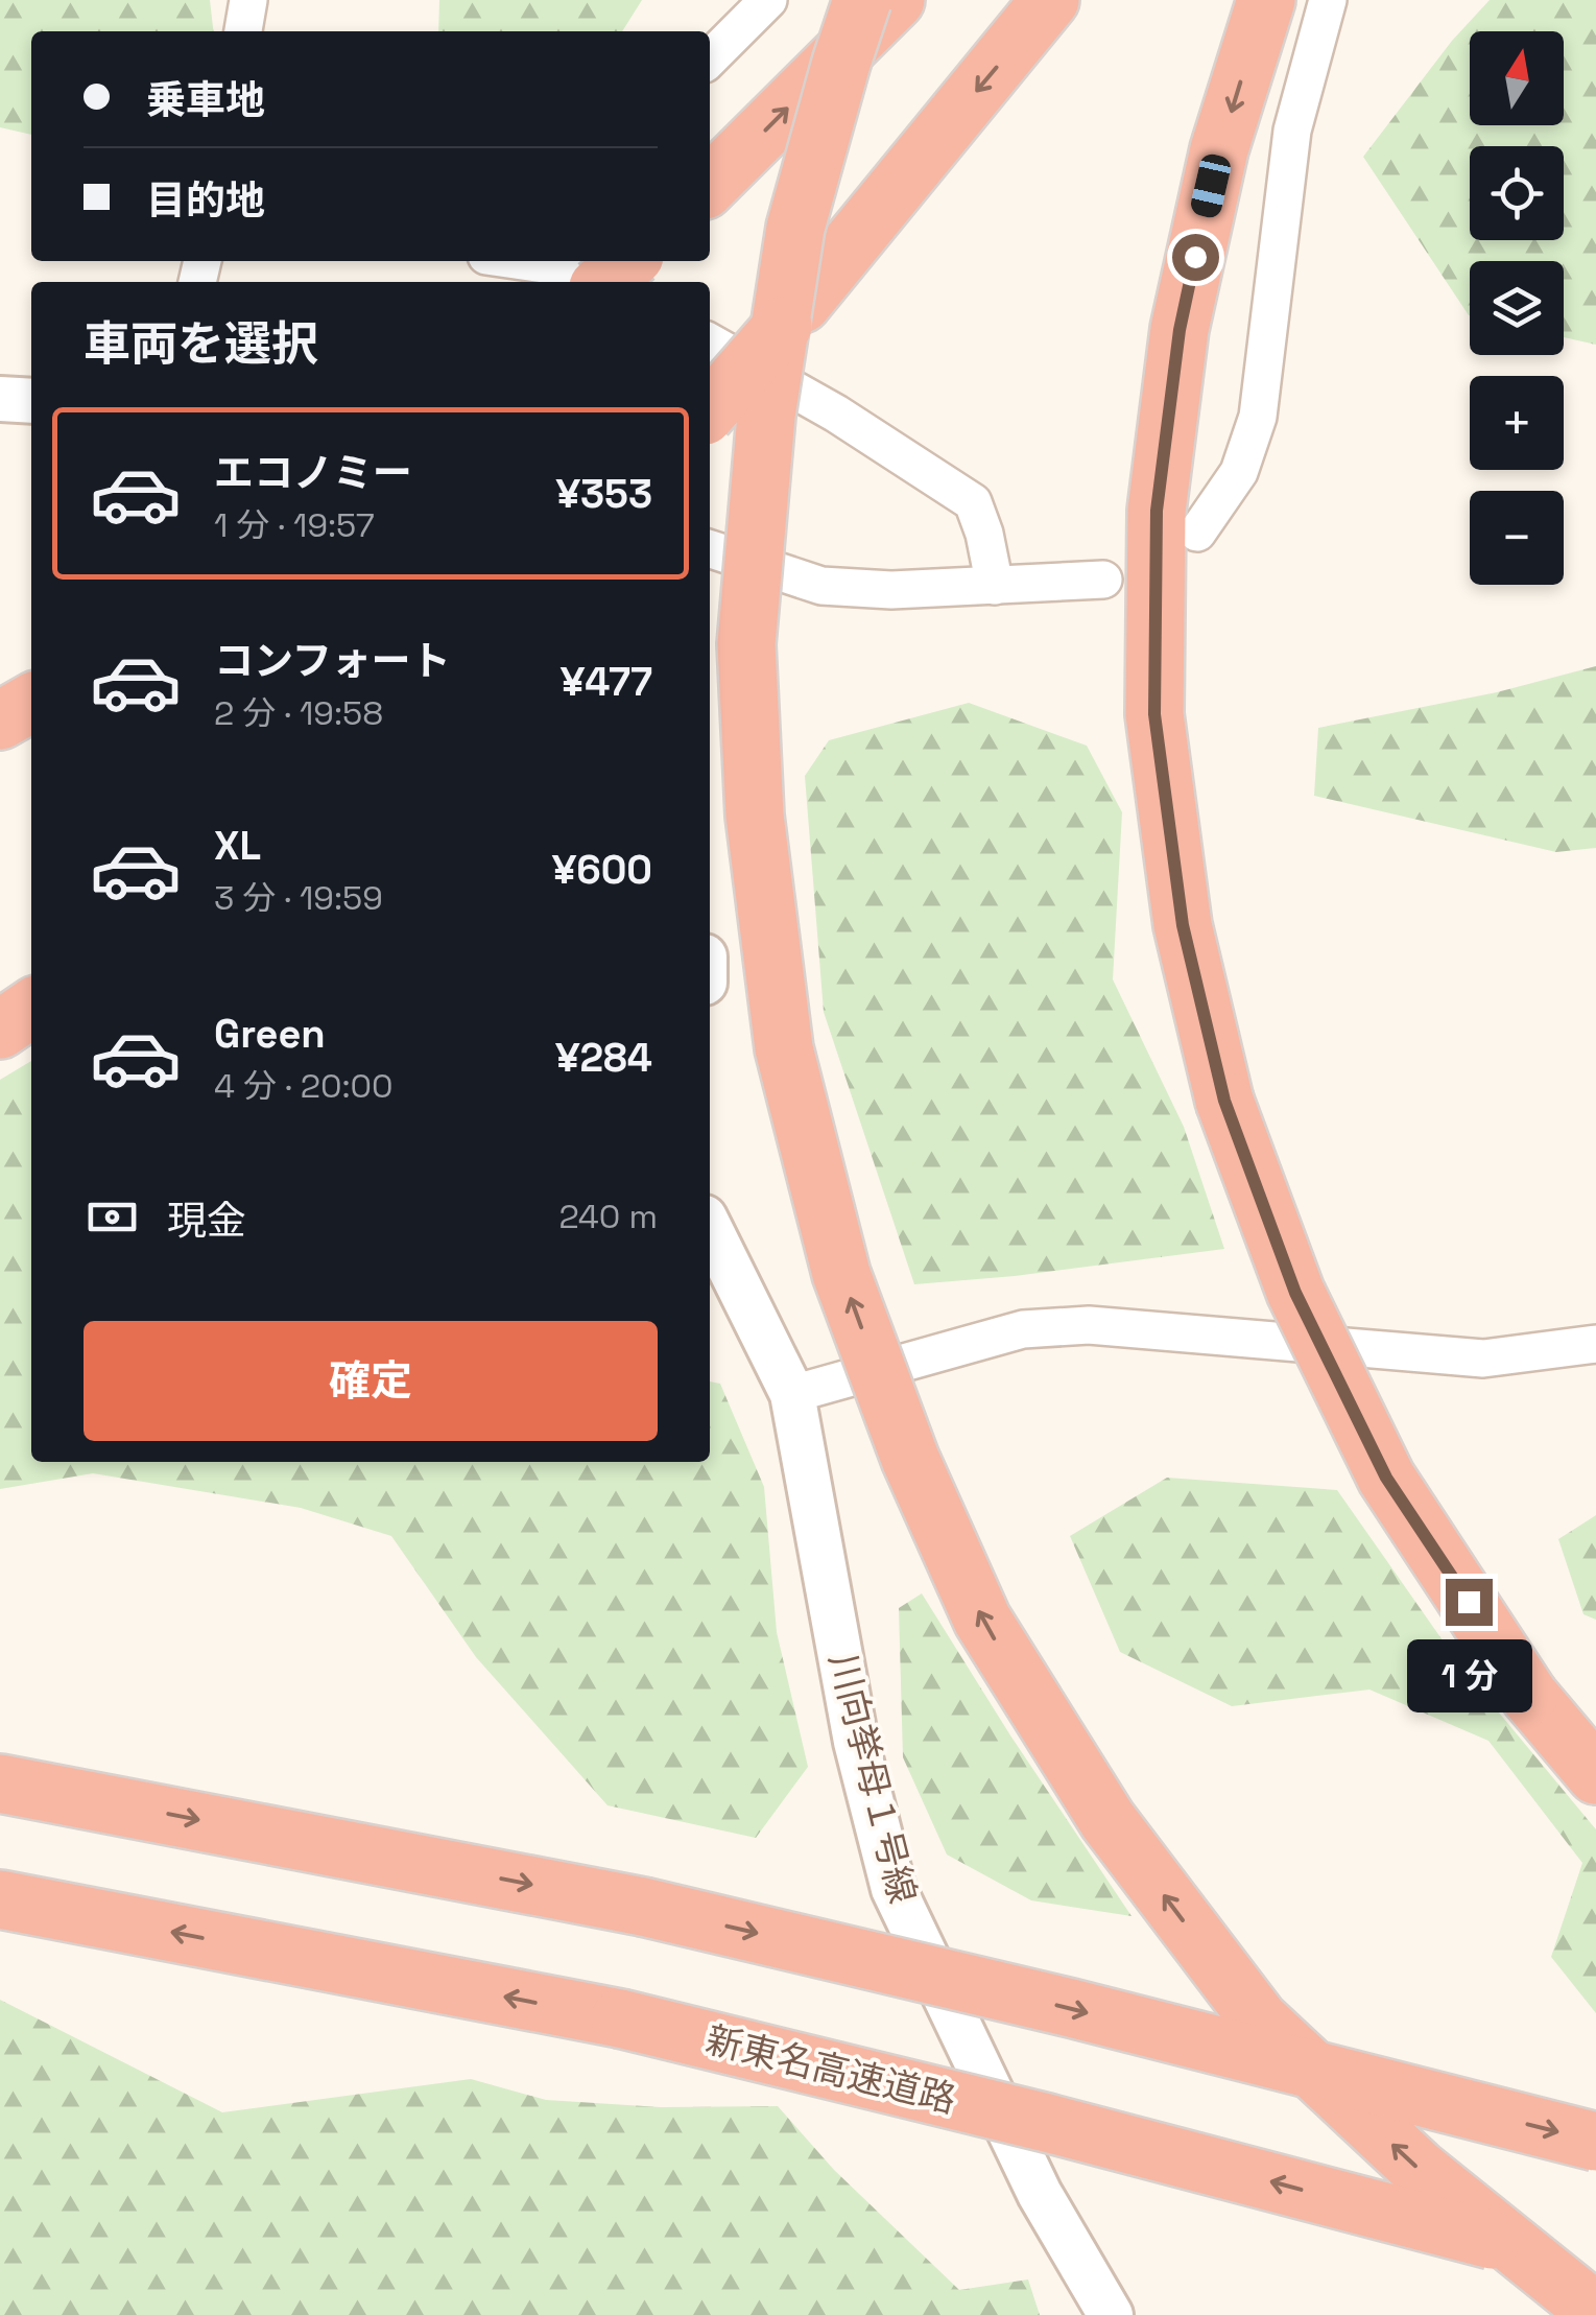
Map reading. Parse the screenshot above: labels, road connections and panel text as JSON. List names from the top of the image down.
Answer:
{
  "streets": {
    "highway": ["新東名高速道路"],
    "street": ["川向挙母１号線"]
  },
  "north": "top",
  "page": {
    "map_buttons": ["+", "−"],
    "banner": ["乗車地", "目的地"],
    "heading": "車両を選択",
    "list": [
      {
        "name": "エコノミー",
        "note": "1 分 · 19:57",
        "value": "¥353"
      },
      {
        "name": "コンフォート",
        "note": "2 分 · 19:58",
        "value": "¥477"
      },
      {
        "name": "XL",
        "note": "3 分 · 19:59",
        "value": "¥600"
      },
      {
        "name": "Green",
        "note": "4 分 · 20:00",
        "value": "¥284"
      }
    ],
    "pay": ["現金", "240 m"],
    "buttons": "確定",
    "bubble": "1 分"
  }
}
